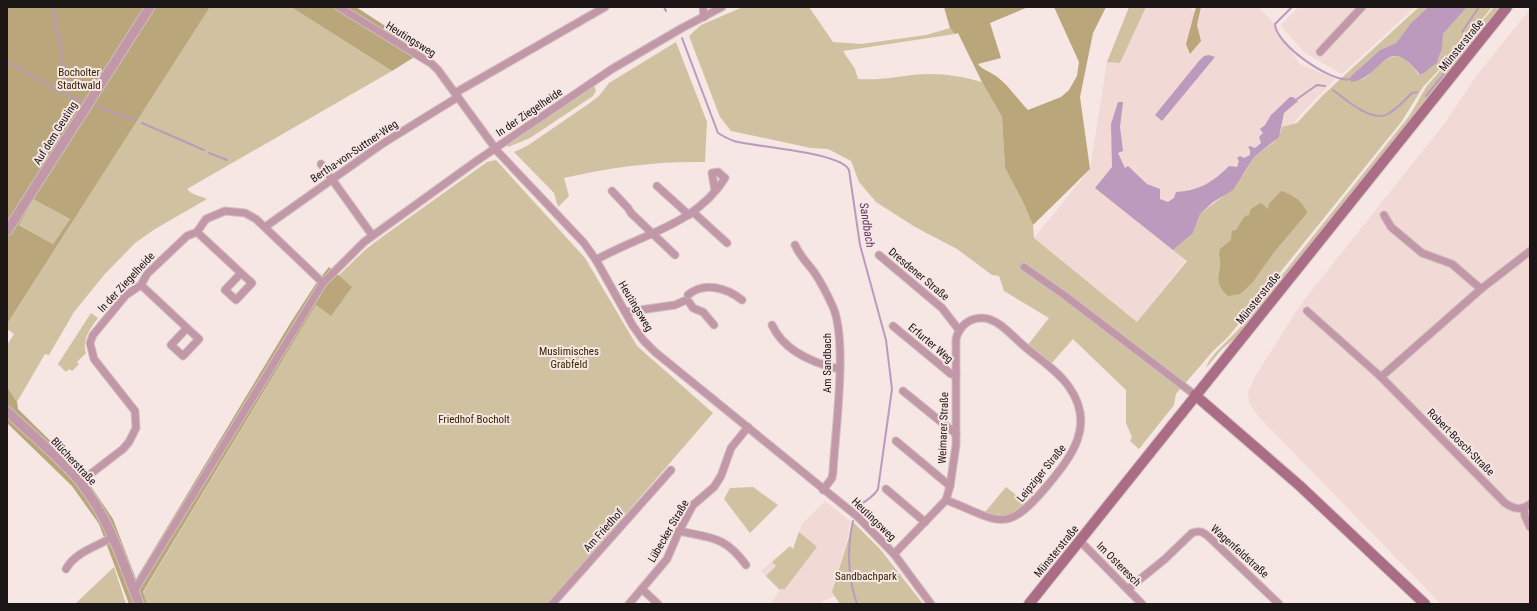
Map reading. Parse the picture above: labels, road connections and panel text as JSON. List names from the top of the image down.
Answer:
{
  "streets": {
    "main road": ["Münsterstraße"],
    "street": [
      "Heutingsweg",
      "In der Ziegelheide",
      "Auf dem Geuting",
      "Bertha-von-Suttner-Weg",
      "Dresdener Straße",
      "Erfurter Weg",
      "Am Sandbach",
      "Weimarer Straße",
      "Robert-Bosch-Straße",
      "Blücherstraße",
      "Leipziger Straße",
      "Am Friedhof",
      "Lübecker Straße",
      "Wagenfeldstraße",
      "Im Osteresch"
    ]
  },
  "crossings": [
    ["Heutingsweg", "In der Ziegelheide"],
    ["Heutingsweg", "Bertha-von-Suttner-Weg"],
    ["Heutingsweg", "Am Sandbach"],
    ["Heutingsweg", "Weimarer Straße"],
    ["Heutingsweg", "Lübecker Straße"],
    ["Münsterstraße", "Im Osteresch"],
    ["In der Ziegelheide", "Bertha-von-Suttner-Weg"],
    ["In der Ziegelheide", "Blücherstraße"],
    ["Dresdener Straße", "Weimarer Straße"],
    ["Dresdener Straße", "Leipziger Straße"],
    ["Erfurter Weg", "Weimarer Straße"],
    ["Weimarer Straße", "Leipziger Straße"],
    ["Wagenfeldstraße", "Im Osteresch"]
  ],
  "water": ["Sandbach"],
  "parks": [
    "Bocholter Stadtwald",
    "Muslimisches Grabfeld",
    "Friedhof Bocholt",
    "Sandbachpark"
  ]
}
